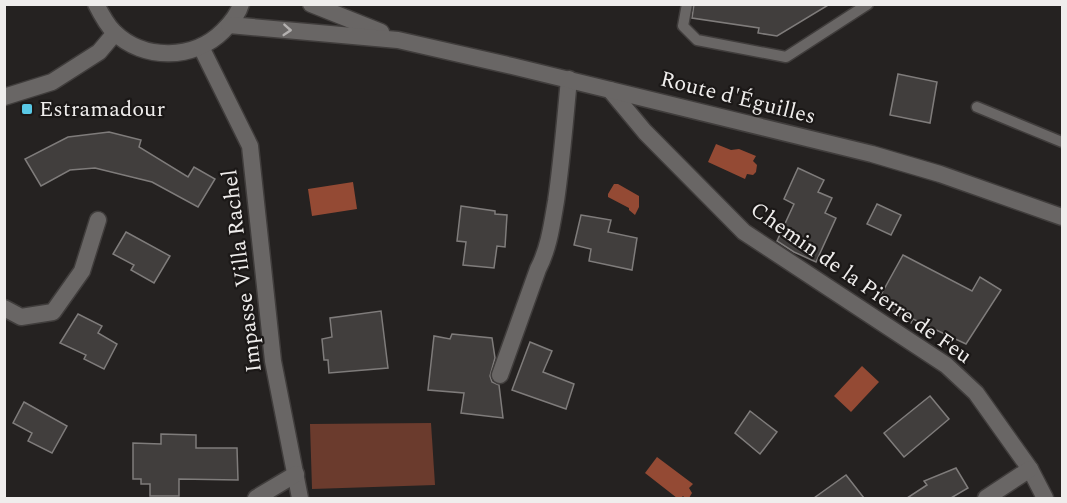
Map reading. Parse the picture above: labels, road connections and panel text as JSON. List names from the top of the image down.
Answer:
{
  "streets": {
    "street": ["Route d'Éguilles", "Impasse Villa Rachel", "Chemin de la Pierre de Feu"]
  },
  "crossings": [
    ["Route d'Éguilles", "Chemin de la Pierre de Feu"]
  ],
  "places": {
    "transit": ["Estramadour"]
  }
}
